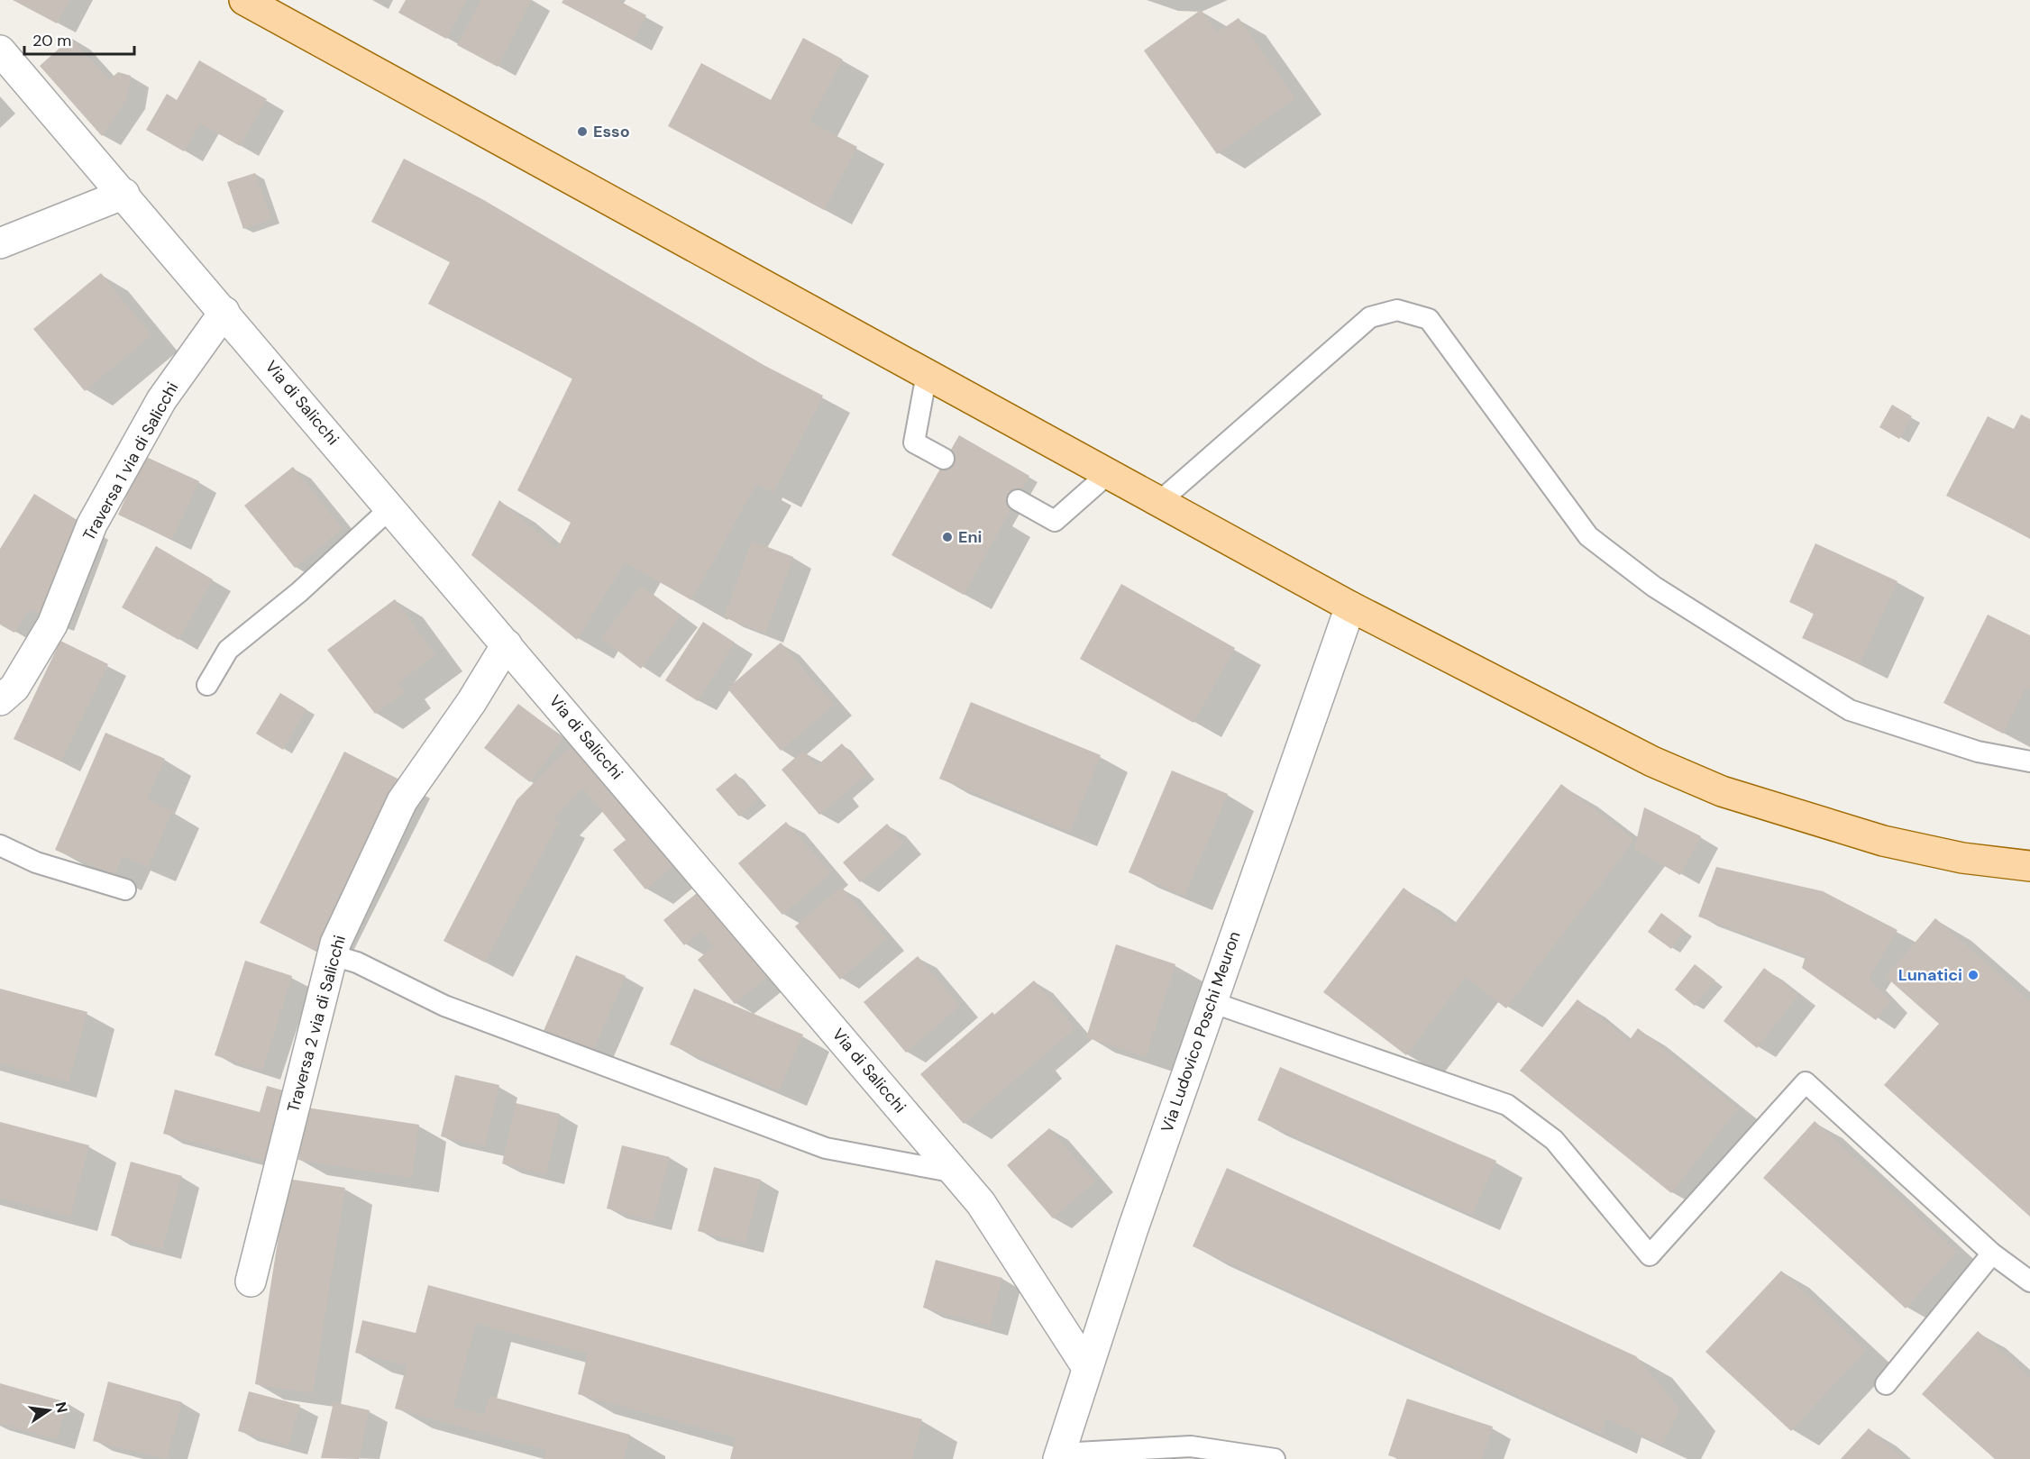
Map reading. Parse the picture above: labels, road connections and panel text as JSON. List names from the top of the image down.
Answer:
{
  "streets": {
    "street": [
      "Via di Salicchi",
      "Traversa 1 via di Salicchi",
      "Traversa 2 via di Salicchi",
      "Via Ludovico Poschi Meuron"
    ]
  },
  "crossings": [
    ["Via di Salicchi", "Traversa 1 via di Salicchi"],
    ["Via di Salicchi", "Traversa 2 via di Salicchi"],
    ["Via di Salicchi", "Via Ludovico Poschi Meuron"]
  ],
  "places": ["Esso", "Eni", "Lunatici"],
  "scale_bar": "20 m",
  "north": "right"
}
